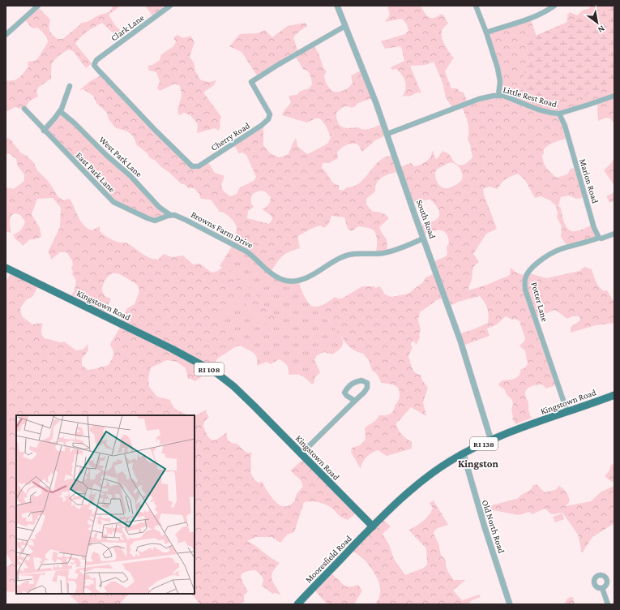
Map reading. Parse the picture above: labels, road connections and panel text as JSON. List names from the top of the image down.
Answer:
{
  "streets": {
    "main road": [
      "Kingstown Road",
      "RI 108",
      "RI 138",
      "Mooresfield Road"
    ],
    "street": [
      "Clark Lane",
      "Little Rest Road",
      "Cherry Road",
      "West Park Lane",
      "East Park Lane",
      "Marion Road",
      "South Road",
      "Browns Farm Drive",
      "Potter Lane",
      "Old North Road"
    ]
  },
  "crossings": [
    ["Clark Lane", "Cherry Road"],
    ["Little Rest Road", "Marion Road"],
    ["Little Rest Road", "South Road"],
    ["Cherry Road", "South Road"],
    ["West Park Lane", "East Park Lane"],
    ["West Park Lane", "Browns Farm Drive"],
    ["East Park Lane", "Browns Farm Drive"],
    ["Marion Road", "Potter Lane"],
    ["South Road", "Browns Farm Drive"],
    ["South Road", "Kingstown Road"],
    ["Potter Lane", "Kingstown Road"],
    ["Kingstown Road", "Old North Road"],
    ["Kingstown Road", "Mooresfield Road"]
  ],
  "districts": ["Kingston"],
  "north": "bottom right"
}
